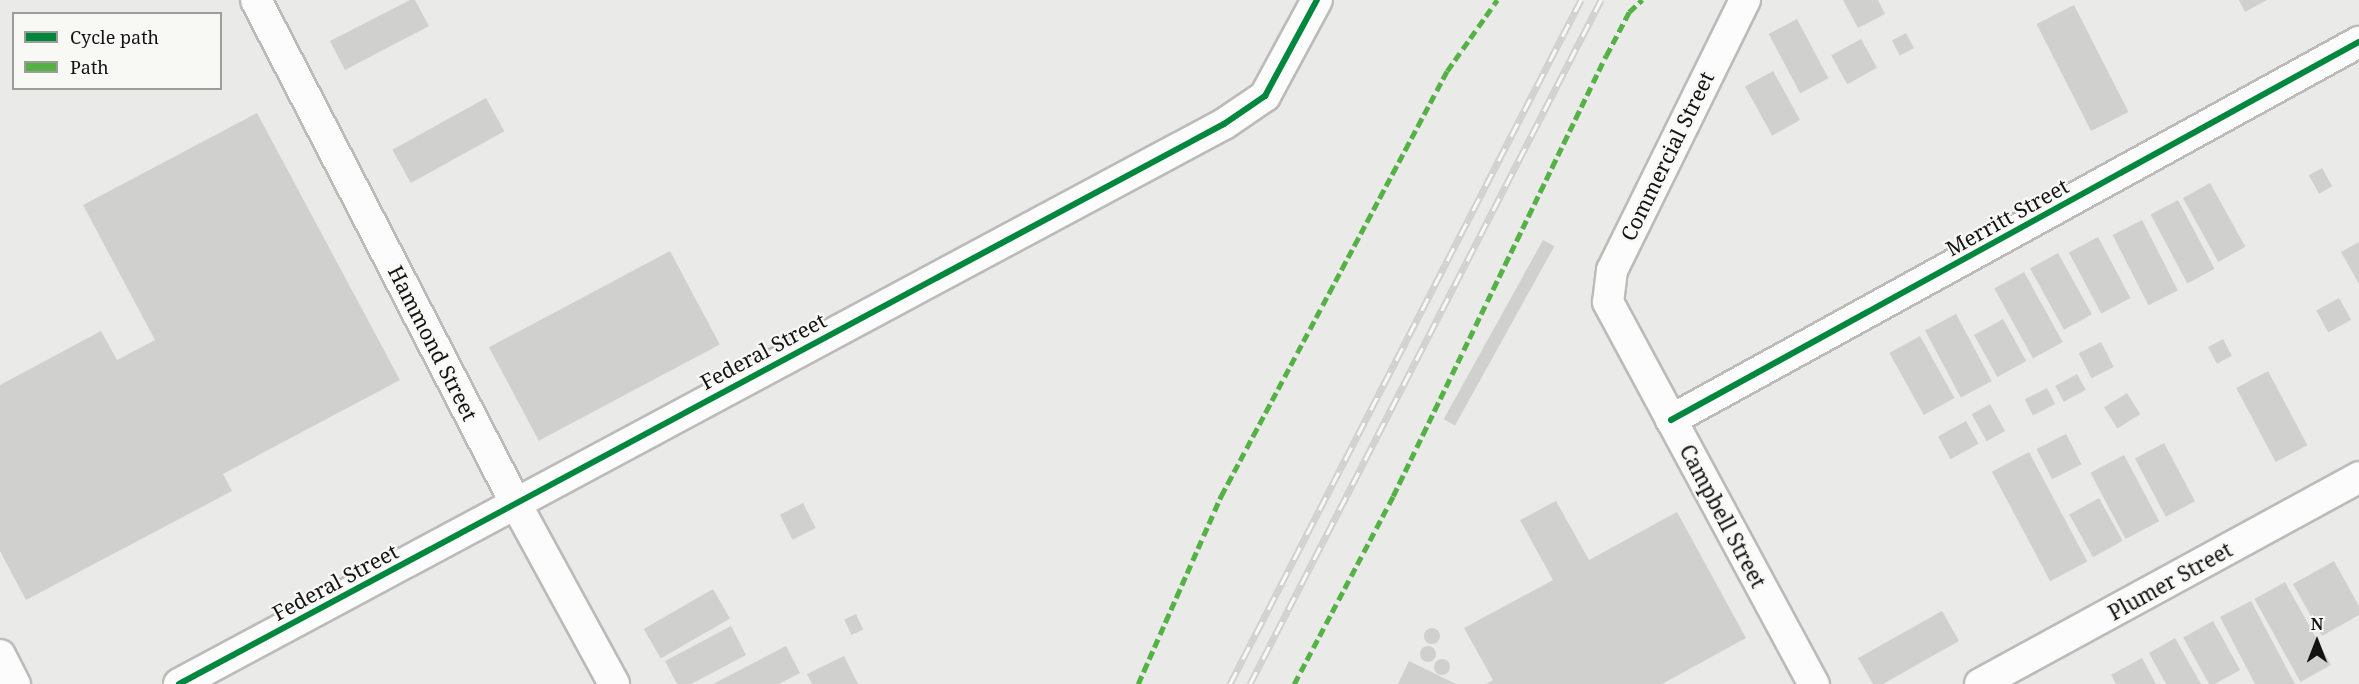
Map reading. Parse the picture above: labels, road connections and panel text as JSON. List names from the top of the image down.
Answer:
{
  "streets": {
    "street": [
      "Commercial Street",
      "Merritt Street",
      "Hammond Street",
      "Federal Street",
      "Campbell Street",
      "Plumer Street"
    ]
  },
  "crossings": [
    ["Commercial Street", "Campbell Street"],
    ["Merritt Street", "Campbell Street"],
    ["Hammond Street", "Federal Street"]
  ],
  "legend": ["Cycle path", "Path"],
  "north": "top"
}
